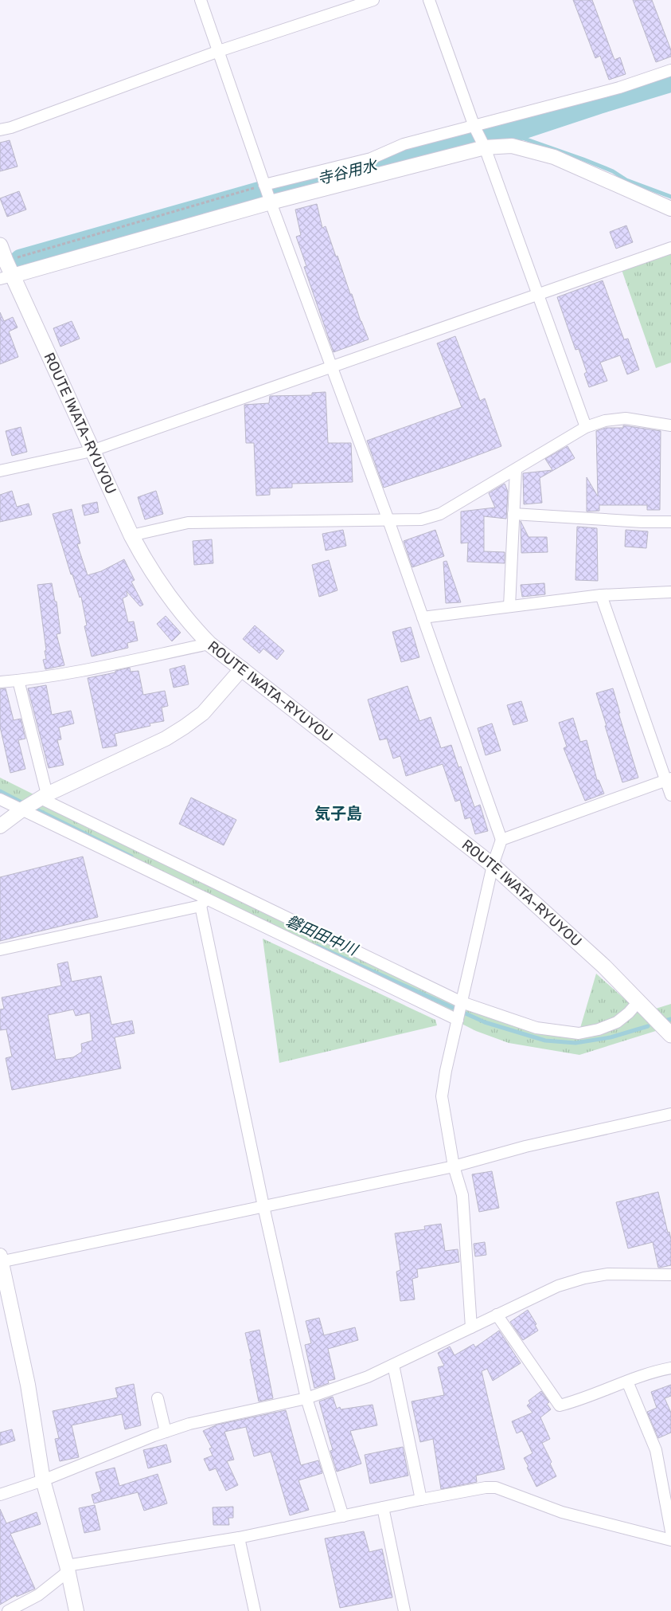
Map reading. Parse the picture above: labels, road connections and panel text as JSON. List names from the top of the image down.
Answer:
{
  "streets": {
    "main road": ["ROUTE IWATA-RYUYOU"]
  },
  "districts": ["気子島"],
  "water": ["寺谷用水", "磐田田中川"]
}
